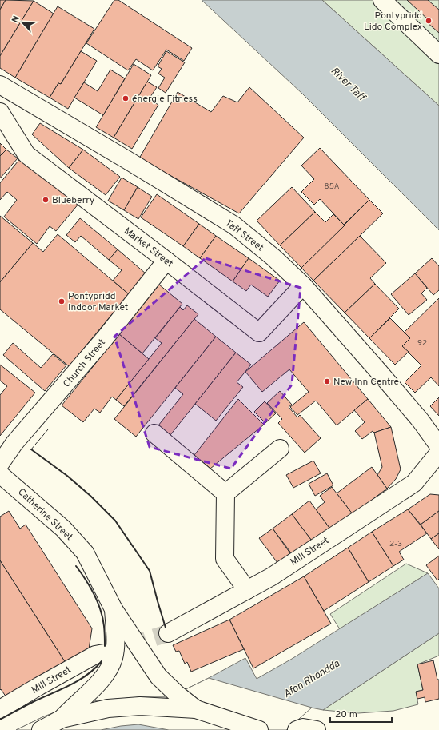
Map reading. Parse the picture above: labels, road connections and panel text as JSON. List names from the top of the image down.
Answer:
{
  "streets": {
    "street": [
      "Taff Street",
      "Market Street",
      "Church Street",
      "Catherine Street",
      "Mill Street"
    ]
  },
  "crossings": [
    ["Taff Street", "Market Street"],
    ["Market Street", "Church Street"]
  ],
  "water": ["River Taff", "Afon Rhondda"],
  "places": [
    "Pontypridd Lido Complex",
    "énergie Fitness",
    "Blueberry",
    "Pontypridd Indoor Market",
    "New Inn Centre"
  ],
  "house_numbers": ["85A", "92", "2-3"],
  "scale_bar": "20 m",
  "north": "top left"
}
